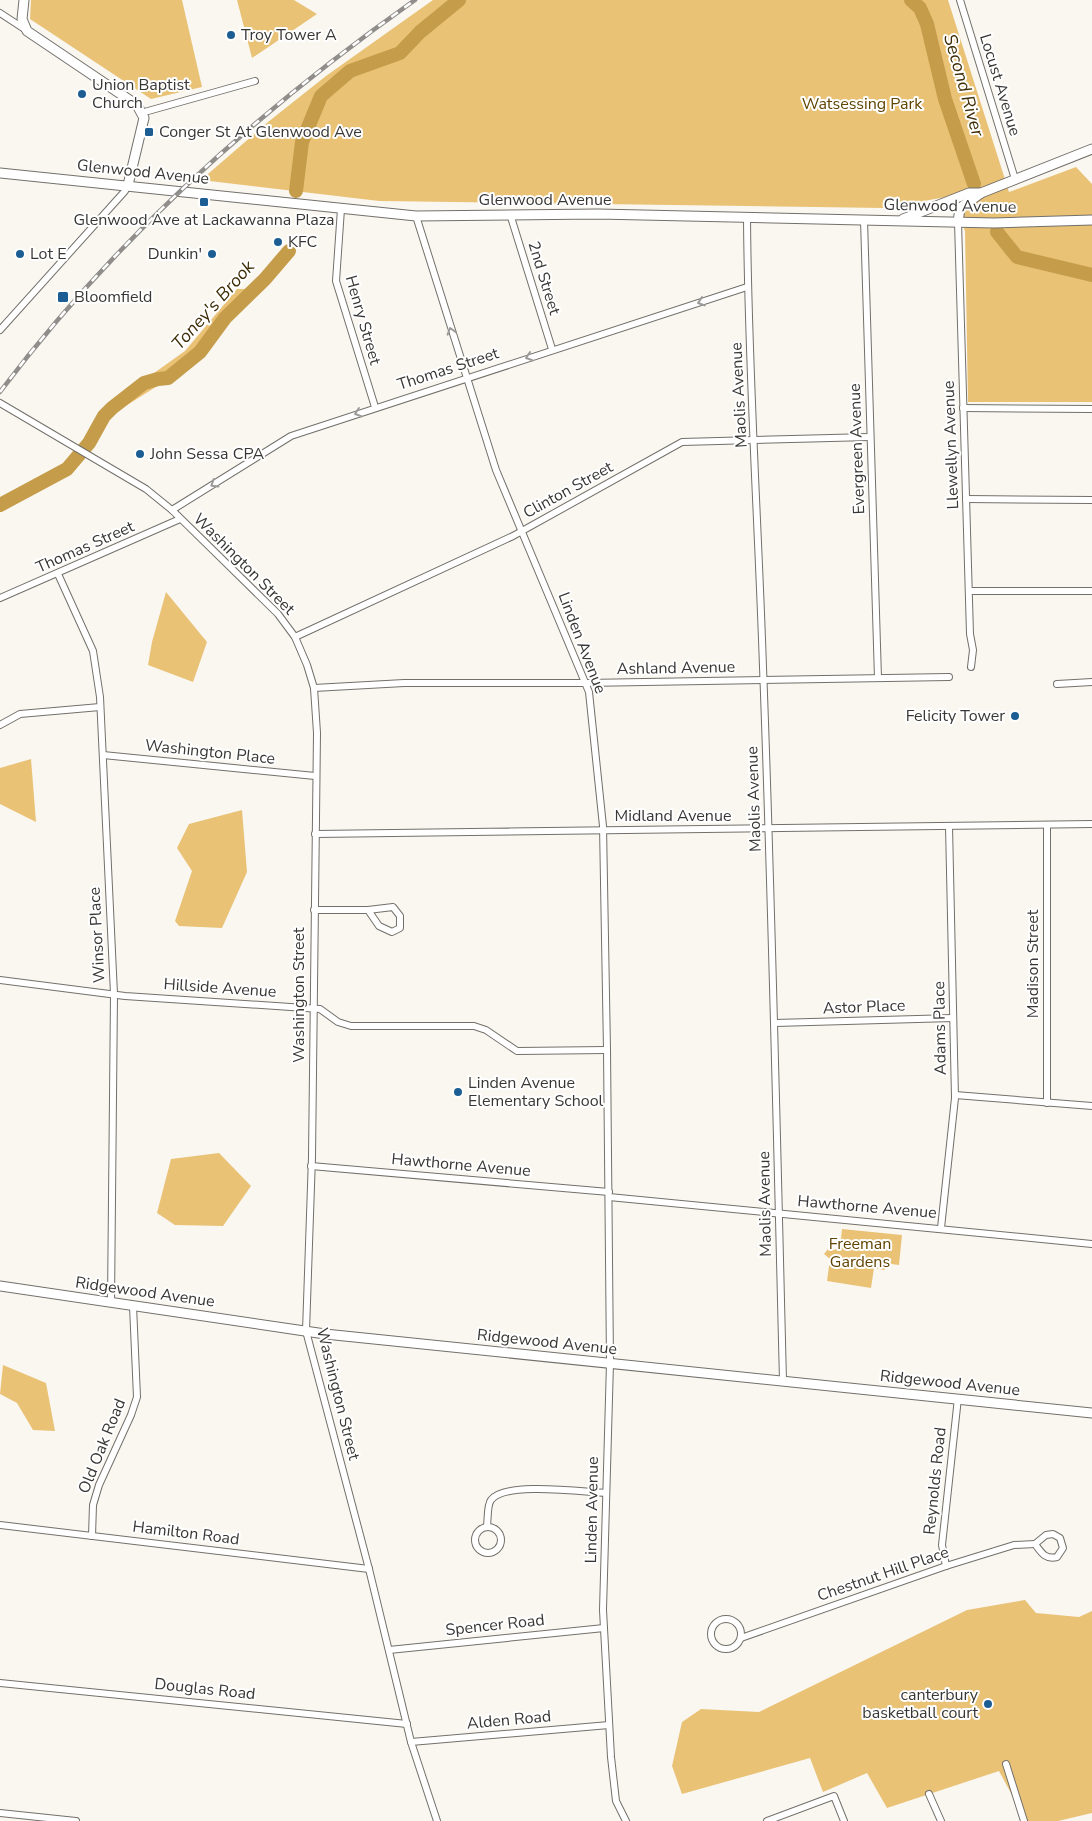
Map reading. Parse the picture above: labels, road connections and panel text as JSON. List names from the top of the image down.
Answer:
{
  "streets": {
    "street": [
      "Locust Avenue",
      "Glenwood Avenue",
      "2nd Street",
      "Henry Street",
      "Thomas Street",
      "Maolis Avenue",
      "Llewellyn Avenue",
      "Evergreen Avenue",
      "Clinton Street",
      "Washington Street",
      "Linden Avenue",
      "Ashland Avenue",
      "Washington Place",
      "Midland Avenue",
      "Winsor Place",
      "Madison Street",
      "Hillside Avenue",
      "Astor Place",
      "Adams Place",
      "Hawthorne Avenue",
      "Ridgewood Avenue",
      "Old Oak Road",
      "Reynolds Road",
      "Hamilton Road",
      "Chestnut Hill Place",
      "Spencer Road",
      "Douglas Road",
      "Alden Road"
    ]
  },
  "crossings": [
    ["Glenwood Avenue", "2nd Street"],
    ["Glenwood Avenue", "Henry Street"],
    ["Glenwood Avenue", "Maolis Avenue"],
    ["Glenwood Avenue", "Llewellyn Avenue"],
    ["Glenwood Avenue", "Evergreen Avenue"],
    ["Glenwood Avenue", "Linden Avenue"],
    ["2nd Street", "Thomas Street"],
    ["Henry Street", "Thomas Street"],
    ["Thomas Street", "Maolis Avenue"],
    ["Thomas Street", "Washington Street"],
    ["Thomas Street", "Linden Avenue"],
    ["Thomas Street", "Winsor Place"],
    ["Maolis Avenue", "Clinton Street"],
    ["Maolis Avenue", "Ashland Avenue"],
    ["Maolis Avenue", "Midland Avenue"],
    ["Maolis Avenue", "Astor Place"],
    ["Maolis Avenue", "Hawthorne Avenue"],
    ["Maolis Avenue", "Ridgewood Avenue"],
    ["Evergreen Avenue", "Clinton Street"],
    ["Evergreen Avenue", "Ashland Avenue"],
    ["Clinton Street", "Washington Street"],
    ["Clinton Street", "Linden Avenue"],
    ["Washington Street", "Ashland Avenue"],
    ["Washington Street", "Washington Place"],
    ["Washington Street", "Midland Avenue"],
    ["Washington Street", "Hillside Avenue"],
    ["Washington Street", "Hawthorne Avenue"],
    ["Washington Street", "Ridgewood Avenue"],
    ["Washington Street", "Hamilton Road"],
    ["Washington Street", "Spencer Road"],
    ["Washington Street", "Douglas Road"],
    ["Washington Street", "Alden Road"],
    ["Linden Avenue", "Ashland Avenue"],
    ["Linden Avenue", "Midland Avenue"],
    ["Linden Avenue", "Hillside Avenue"],
    ["Linden Avenue", "Hawthorne Avenue"],
    ["Linden Avenue", "Ridgewood Avenue"],
    ["Linden Avenue", "Spencer Road"],
    ["Linden Avenue", "Alden Road"],
    ["Washington Place", "Winsor Place"],
    ["Midland Avenue", "Madison Street"],
    ["Midland Avenue", "Adams Place"],
    ["Winsor Place", "Hillside Avenue"],
    ["Winsor Place", "Ridgewood Avenue"],
    ["Astor Place", "Adams Place"],
    ["Adams Place", "Hawthorne Avenue"],
    ["Ridgewood Avenue", "Old Oak Road"],
    ["Ridgewood Avenue", "Reynolds Road"],
    ["Old Oak Road", "Hamilton Road"],
    ["Reynolds Road", "Chestnut Hill Place"]
  ],
  "one_way": ["Thomas Street"],
  "water": ["Second River", "Toney's Brook"],
  "parks": ["Watsessing Park", "Freeman Gardens"],
  "places": {
    "other": [
      "Troy Tower A",
      "Union Baptist Church",
      "KFC",
      "Lot E",
      "Dunkin'",
      "John Sessa CPA",
      "Felicity Tower",
      "Linden Avenue Elementary School",
      "canterbury basketball court"
    ],
    "transit": ["Conger St At Glenwood Ave", "Glenwood Ave at Lackawanna Plaza", "Bloomfield"]
  }
}
